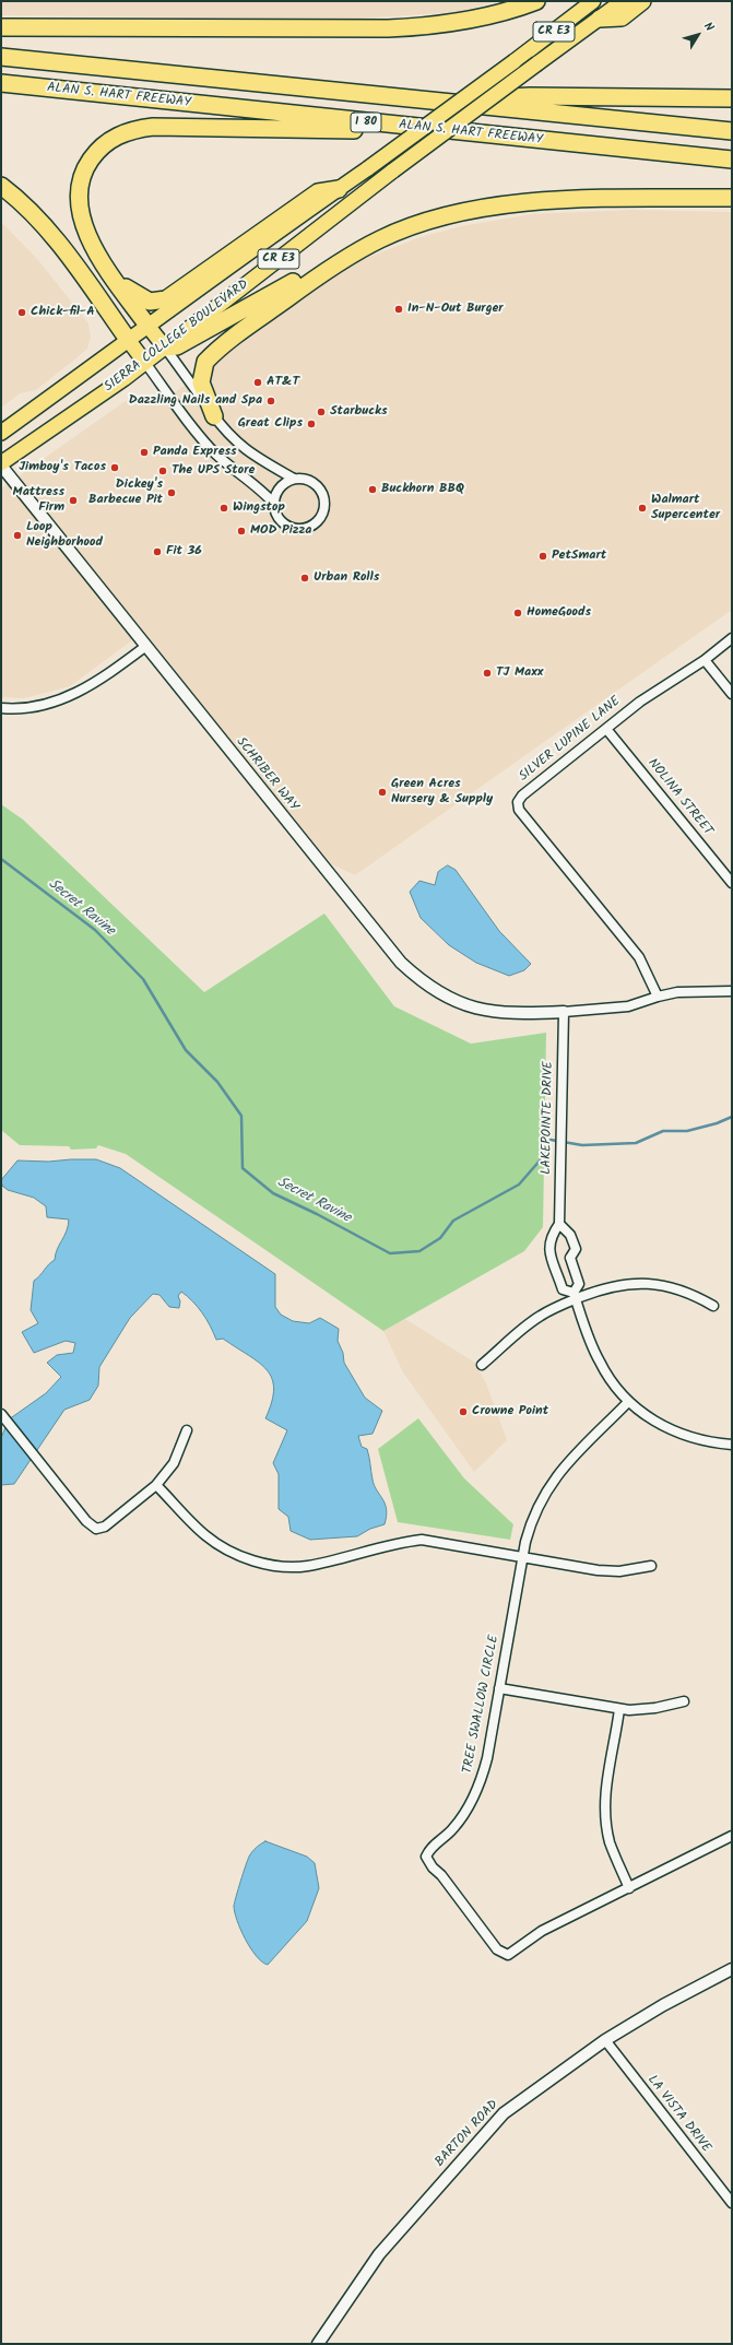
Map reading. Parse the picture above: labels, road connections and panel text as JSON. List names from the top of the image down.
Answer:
{
  "streets": {
    "highway": ["ALAN S. HART FREEWAY", "I 80"],
    "main road": ["CR E3", "SIERRA COLLEGE BOULEVARD"],
    "street": [
      "SILVER LUPINE LANE",
      "SCHRIBER WAY",
      "NOLINA STREET",
      "LAKEPOINTE DRIVE",
      "TREE SWALLOW CIRCLE",
      "LA VISTA DRIVE",
      "BARTON ROAD"
    ]
  },
  "crossings": [
    ["SIERRA COLLEGE BOULEVARD", "SCHRIBER WAY"],
    ["SILVER LUPINE LANE", "NOLINA STREET"],
    ["SCHRIBER WAY", "LAKEPOINTE DRIVE"],
    ["LAKEPOINTE DRIVE", "TREE SWALLOW CIRCLE"],
    ["LA VISTA DRIVE", "BARTON ROAD"]
  ],
  "water": ["Secret Ravine"],
  "places": [
    "In-N-Out Burger",
    "Chick-fil-A",
    "AT&T",
    "Dazzling Nails and Spa",
    "Starbucks",
    "Great Clips",
    "Panda Express",
    "Jimboy's Tacos",
    "The UPS Store",
    "Buckhorn BBQ",
    "Dickey's Barbecue Pit",
    "Mattress Firm",
    "Wingstop",
    "Walmart Supercenter",
    "MOD Pizza",
    "Loop Neighborhood",
    "Fit 36",
    "PetSmart",
    "Urban Rolls",
    "HomeGoods",
    "TJ Maxx",
    "Green Acres Nursery & Supply",
    "Crowne Point"
  ],
  "north": "top right"
}
